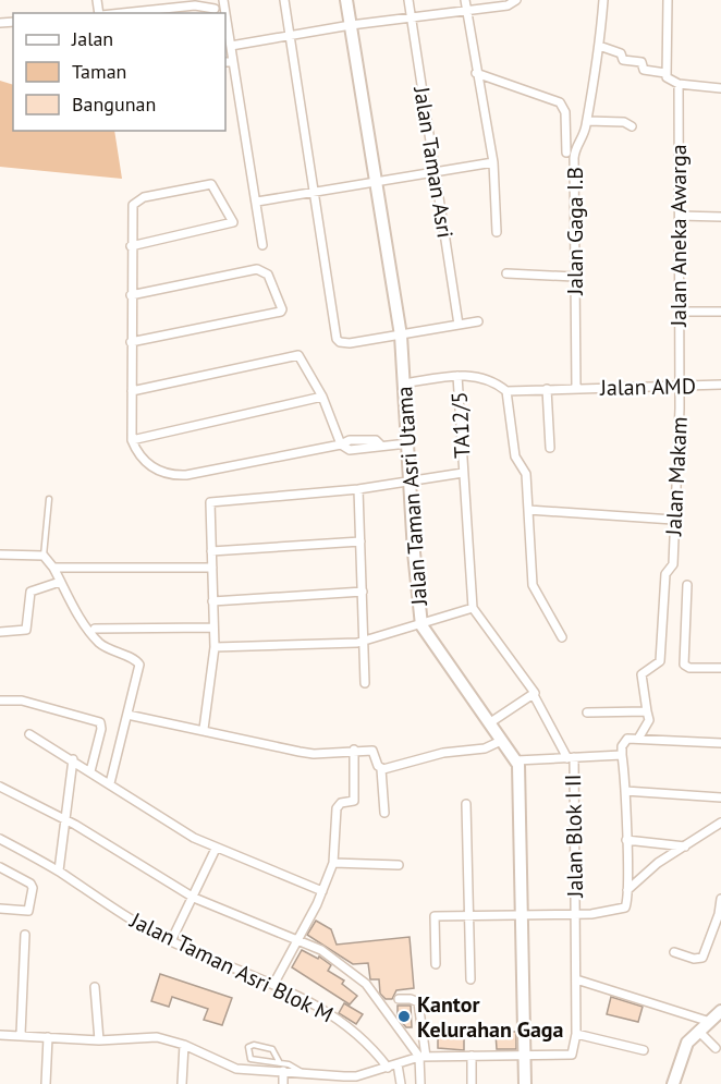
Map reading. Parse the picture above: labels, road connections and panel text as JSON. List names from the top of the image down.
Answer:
{
  "streets": {
    "street": [
      "Jalan Taman Asri",
      "Jalan Gaga I.B",
      "Jalan Aneka Awarga",
      "Jalan AMD",
      "TA12/5",
      "Jalan Makam",
      "Jalan Taman Asri Utama",
      "Jalan Blok I II",
      "Jalan Taman Asri Blok M"
    ]
  },
  "crossings": [
    ["Jalan Gaga I.B", "Jalan AMD"],
    ["Jalan Aneka Awarga", "Jalan AMD"],
    ["Jalan Aneka Awarga", "Jalan Makam"],
    ["Jalan AMD", "Jalan Makam"]
  ],
  "places": ["Kantor Kelurahan Gaga"],
  "legend": ["Jalan", "Taman", "Bangunan"]
}
